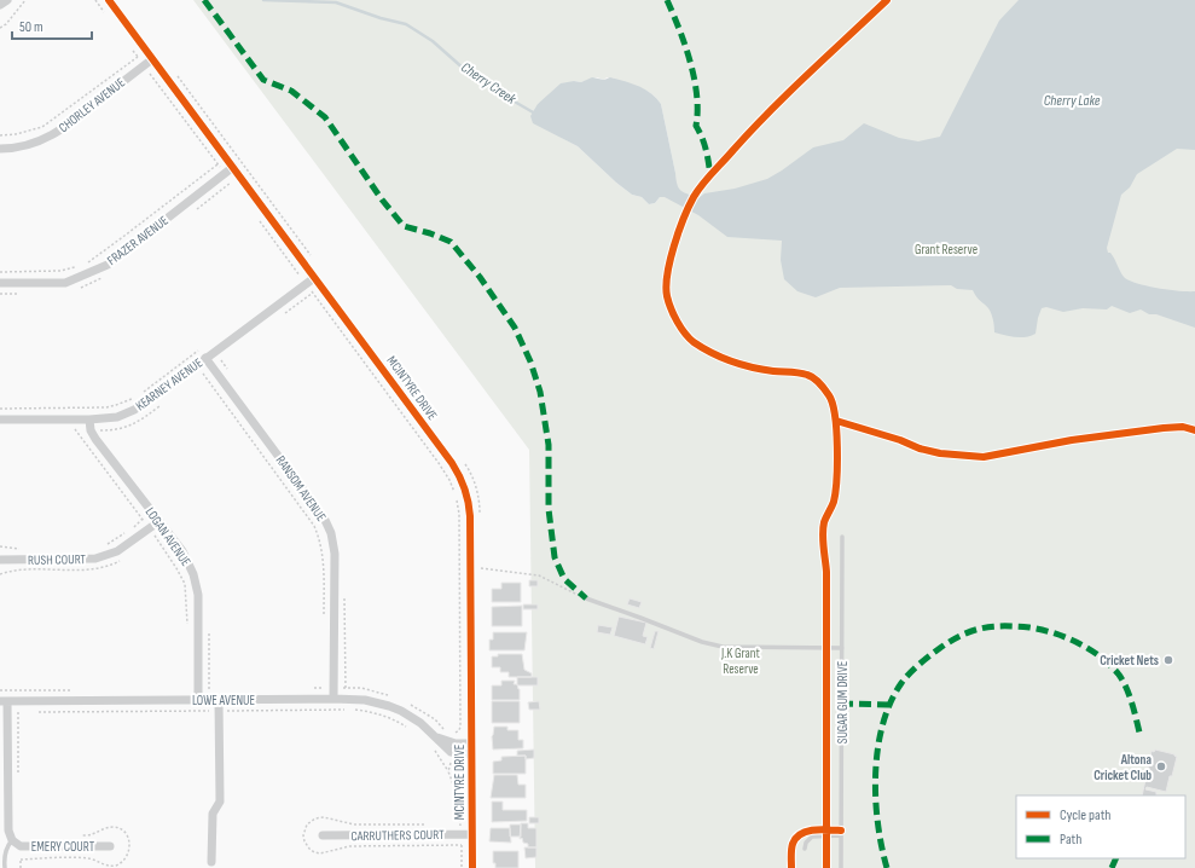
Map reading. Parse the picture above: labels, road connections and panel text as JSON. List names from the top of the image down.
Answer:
{
  "streets": {
    "street": [
      "CHORLEY AVENUE",
      "FRAZER AVENUE",
      "KEARNEY AVENUE",
      "MCINTYRE DRIVE",
      "RANSOM AVENUE",
      "LOGAN AVENUE",
      "RUSH COURT",
      "LOWE AVENUE",
      "CARRUTHERS COURT",
      "EMERY COURT"
    ],
    "lane": ["SUGAR GUM DRIVE"]
  },
  "crossings": [
    ["CHORLEY AVENUE", "MCINTYRE DRIVE"],
    ["FRAZER AVENUE", "MCINTYRE DRIVE"],
    ["KEARNEY AVENUE", "MCINTYRE DRIVE"],
    ["KEARNEY AVENUE", "RANSOM AVENUE"],
    ["KEARNEY AVENUE", "LOGAN AVENUE"],
    ["MCINTYRE DRIVE", "LOWE AVENUE"],
    ["MCINTYRE DRIVE", "CARRUTHERS COURT"],
    ["RANSOM AVENUE", "LOWE AVENUE"],
    ["LOGAN AVENUE", "RUSH COURT"],
    ["LOGAN AVENUE", "LOWE AVENUE"],
    ["LOWE AVENUE", "EMERY COURT"]
  ],
  "water": ["Cherry Creek", "Cherry Lake"],
  "parks": ["Grant Reserve", "J.K Grant Reserve"],
  "places": ["Cricket Nets", "Altona Cricket Club"],
  "legend": ["Cycle path", "Path"],
  "scale_bar": "50 m"
}
